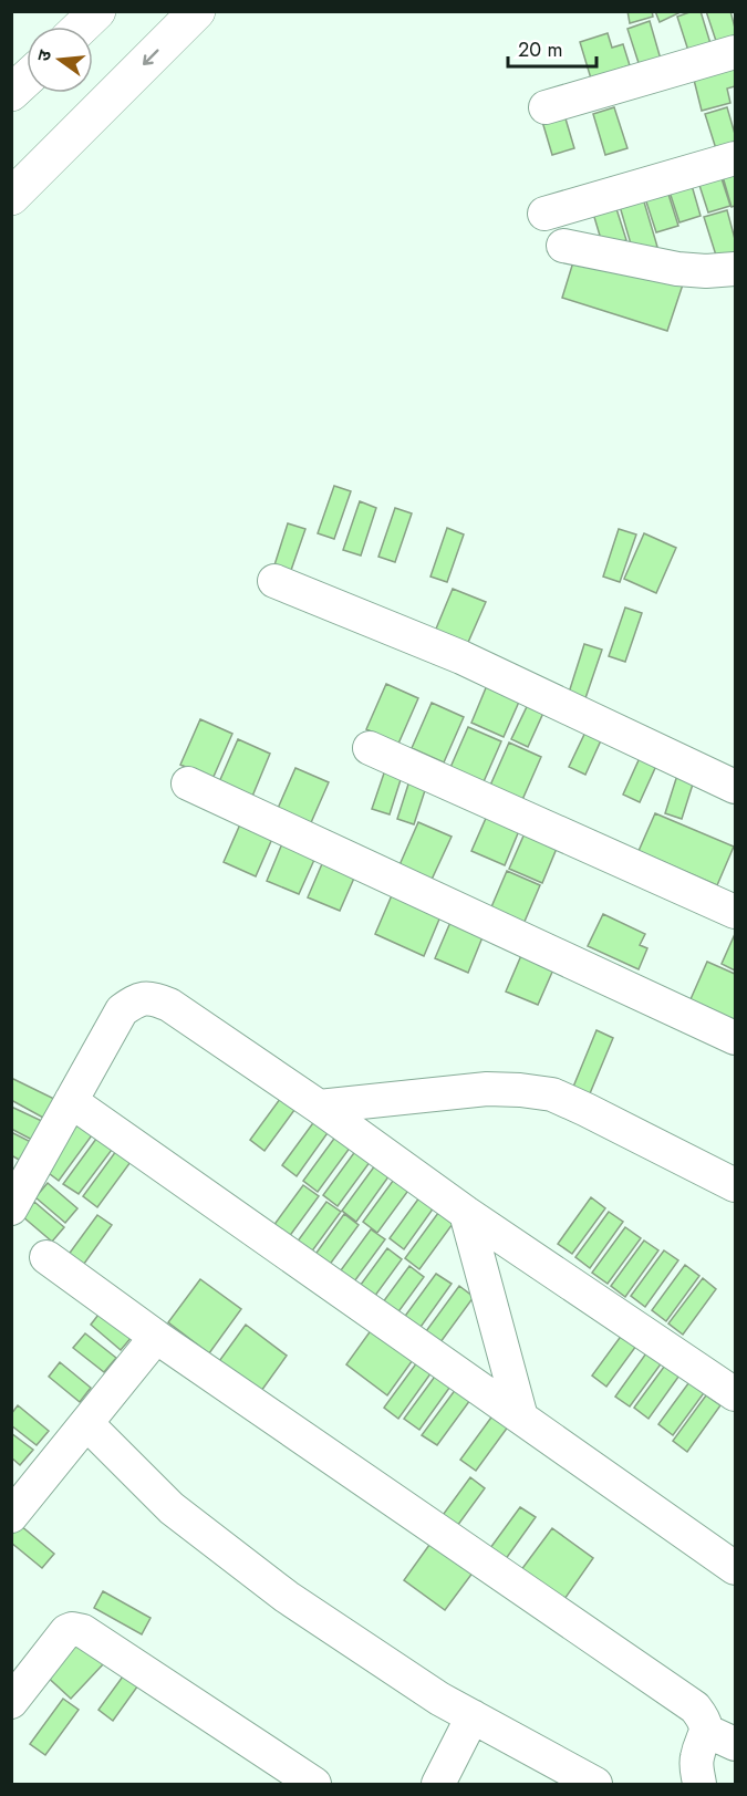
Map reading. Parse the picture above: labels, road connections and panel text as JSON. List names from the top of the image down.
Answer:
{
  "scale_bar": "20 m",
  "north": "left"
}
